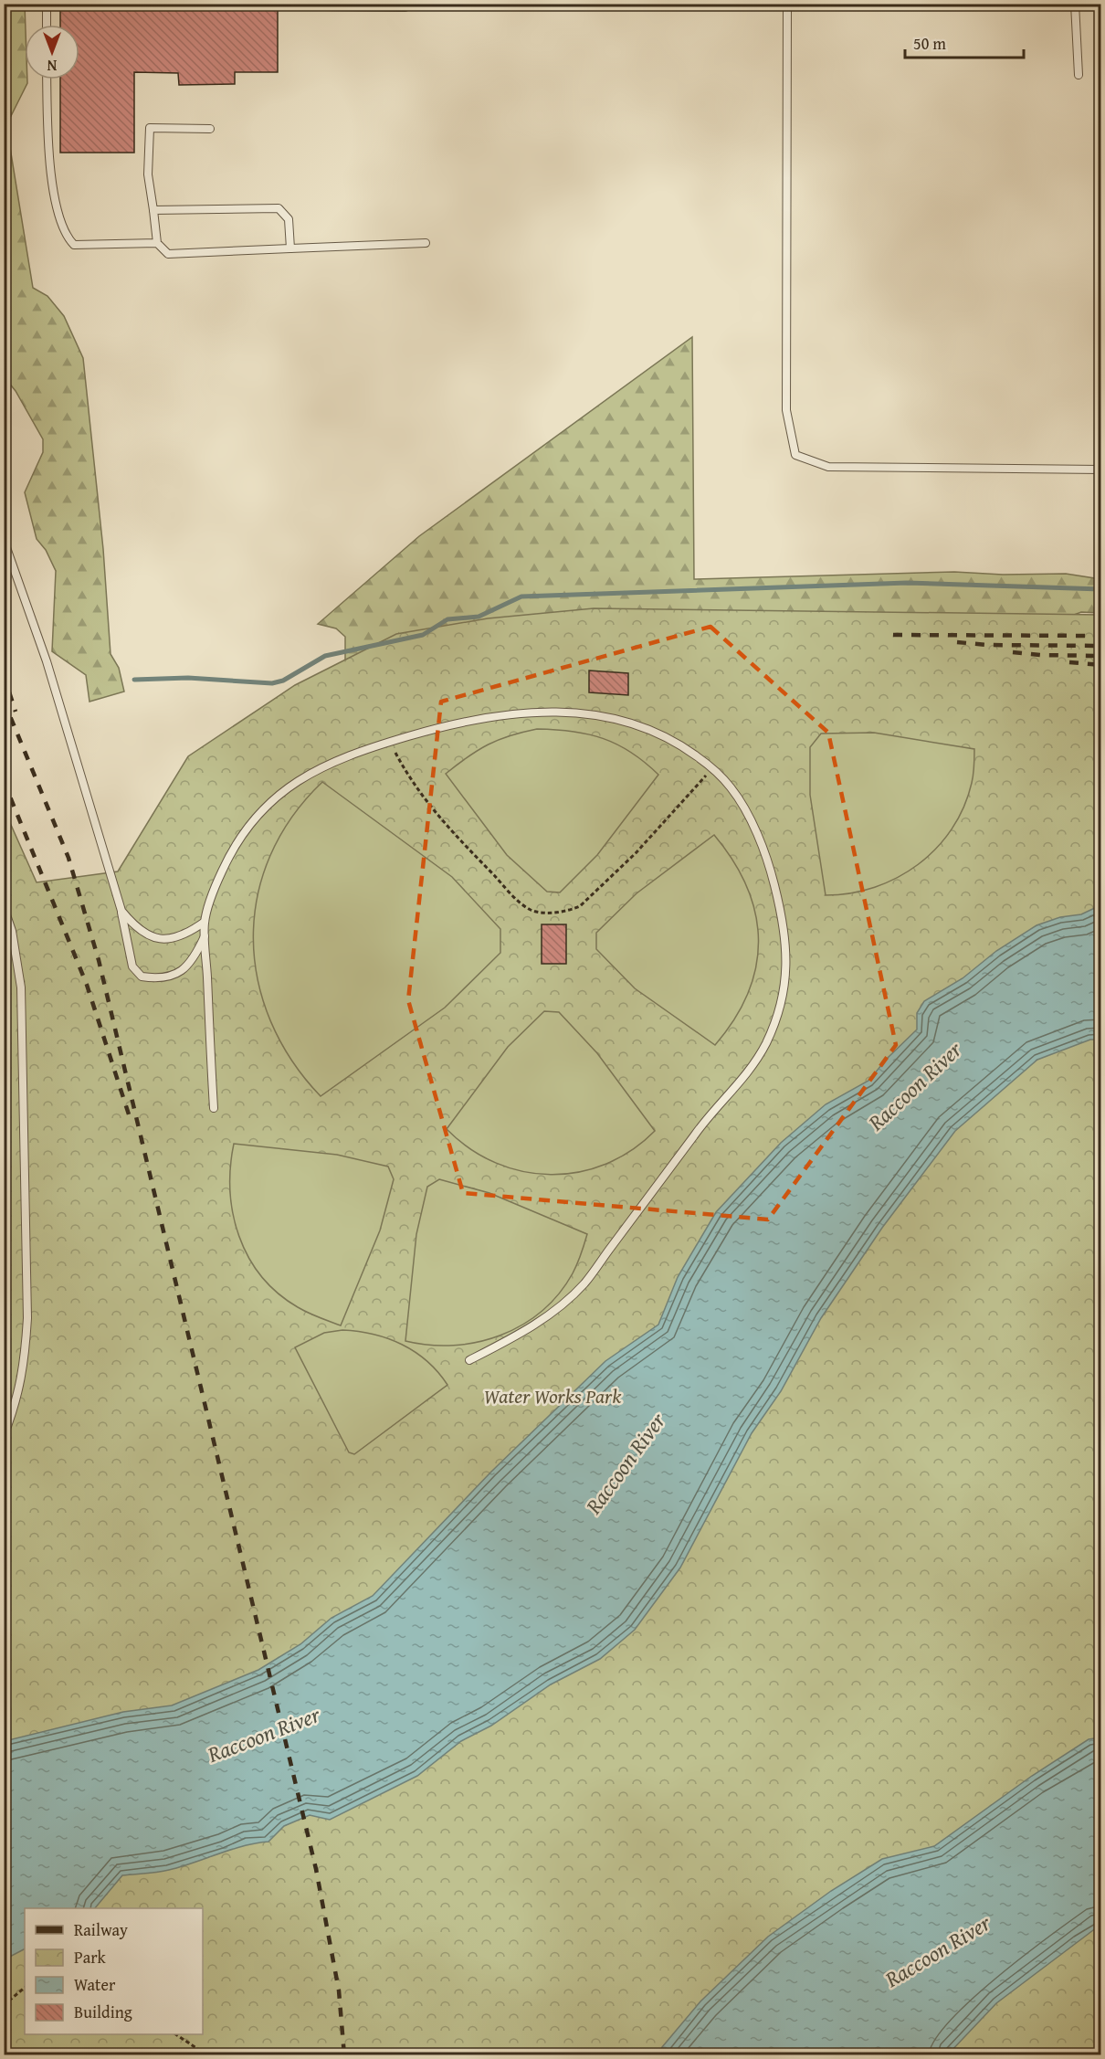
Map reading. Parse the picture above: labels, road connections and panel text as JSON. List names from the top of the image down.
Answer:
{
  "water": ["Raccoon River"],
  "parks": ["Water Works Park"],
  "legend": [
    "Railway",
    "Park",
    "Water",
    "Building"
  ],
  "scale_bar": "50 m",
  "north": "bottom"
}
